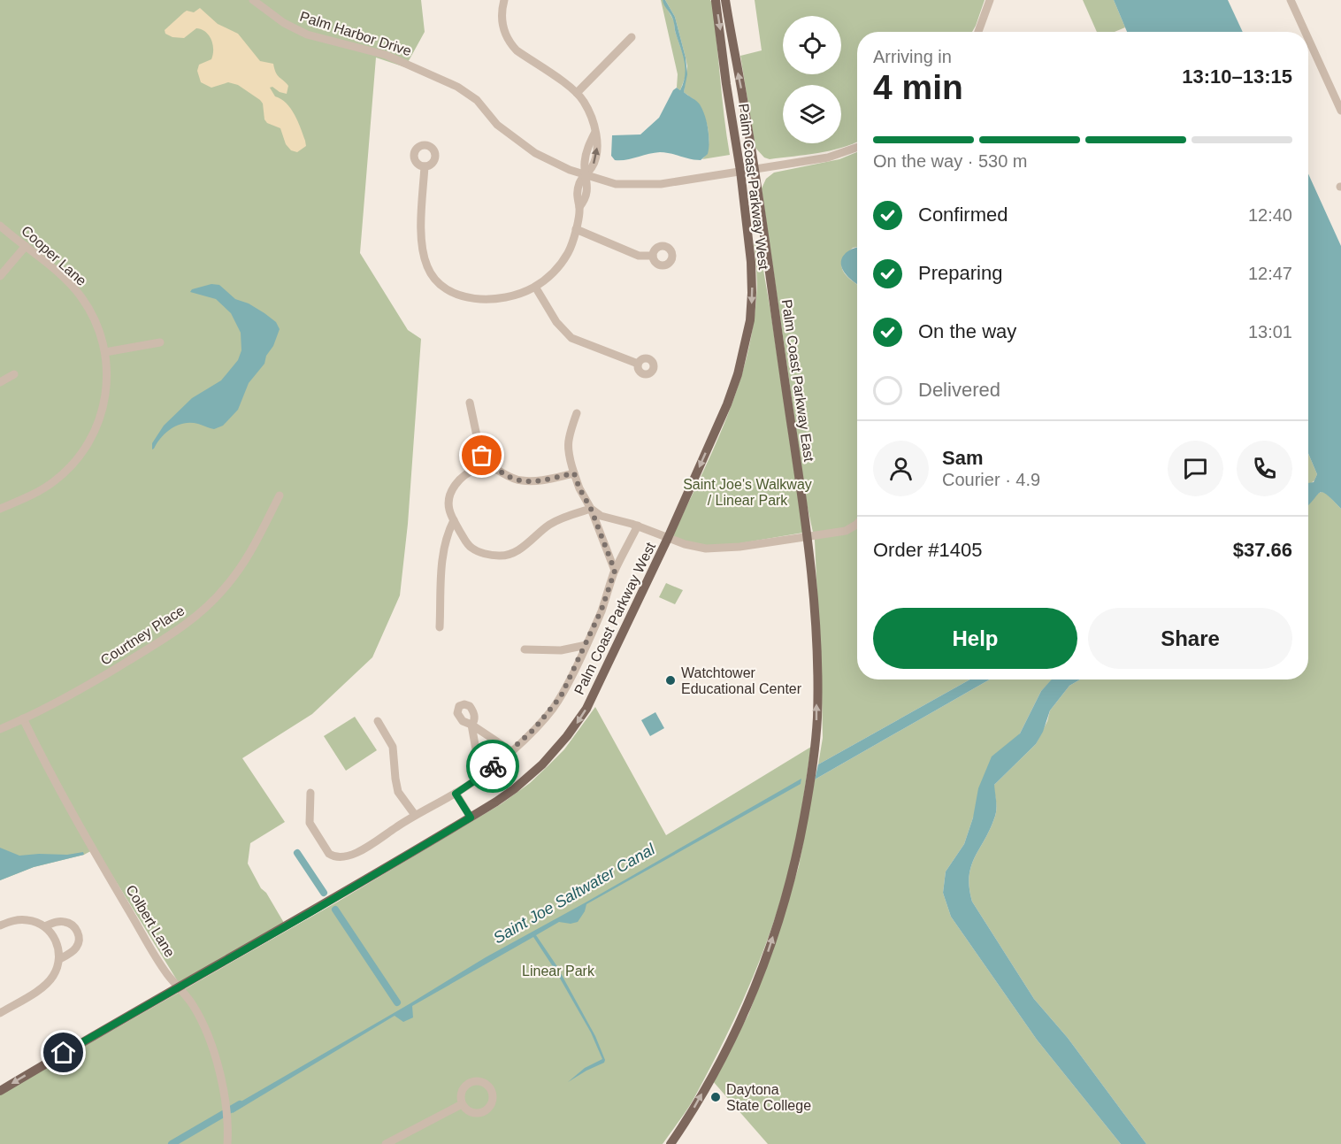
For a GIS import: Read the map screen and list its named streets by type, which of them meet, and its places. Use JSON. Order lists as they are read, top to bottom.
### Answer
{
  "streets": {
    "main road": ["Palm Coast Parkway West", "Palm Coast Parkway East"],
    "street": [
      "Palm Harbor Drive",
      "Cooper Lane",
      "Courtney Place",
      "Colbert Lane"
    ]
  },
  "crossings": [
    ["Palm Harbor Drive", "Palm Coast Parkway West"],
    ["Palm Harbor Drive", "Palm Coast Parkway East"],
    ["Palm Coast Parkway West", "Palm Coast Parkway East"],
    ["Palm Coast Parkway West", "Colbert Lane"],
    ["Courtney Place", "Colbert Lane"]
  ],
  "one_way": ["Palm Coast Parkway West", "Palm Coast Parkway East"],
  "water": ["Saint Joe Saltwater Canal"],
  "parks": ["Saint Joe's Walkway / Linear Park", "Linear Park"],
  "places": ["Watchtower Educational Center", "Daytona State College"],
  "page": {
    "heading": ["4 min", "Arriving in", "13:10–13:15"],
    "panel": [
      "Sam",
      "Courier · 4.9",
      "Order #1405",
      "$37.66"
    ],
    "bar": "On the way · 530 m",
    "list": [
      ["Confirmed", "12:40"],
      ["Preparing", "12:47"],
      ["On the way", "13:01"],
      "Delivered"
    ],
    "buttons": ["Help", "Share"]
  }
}
